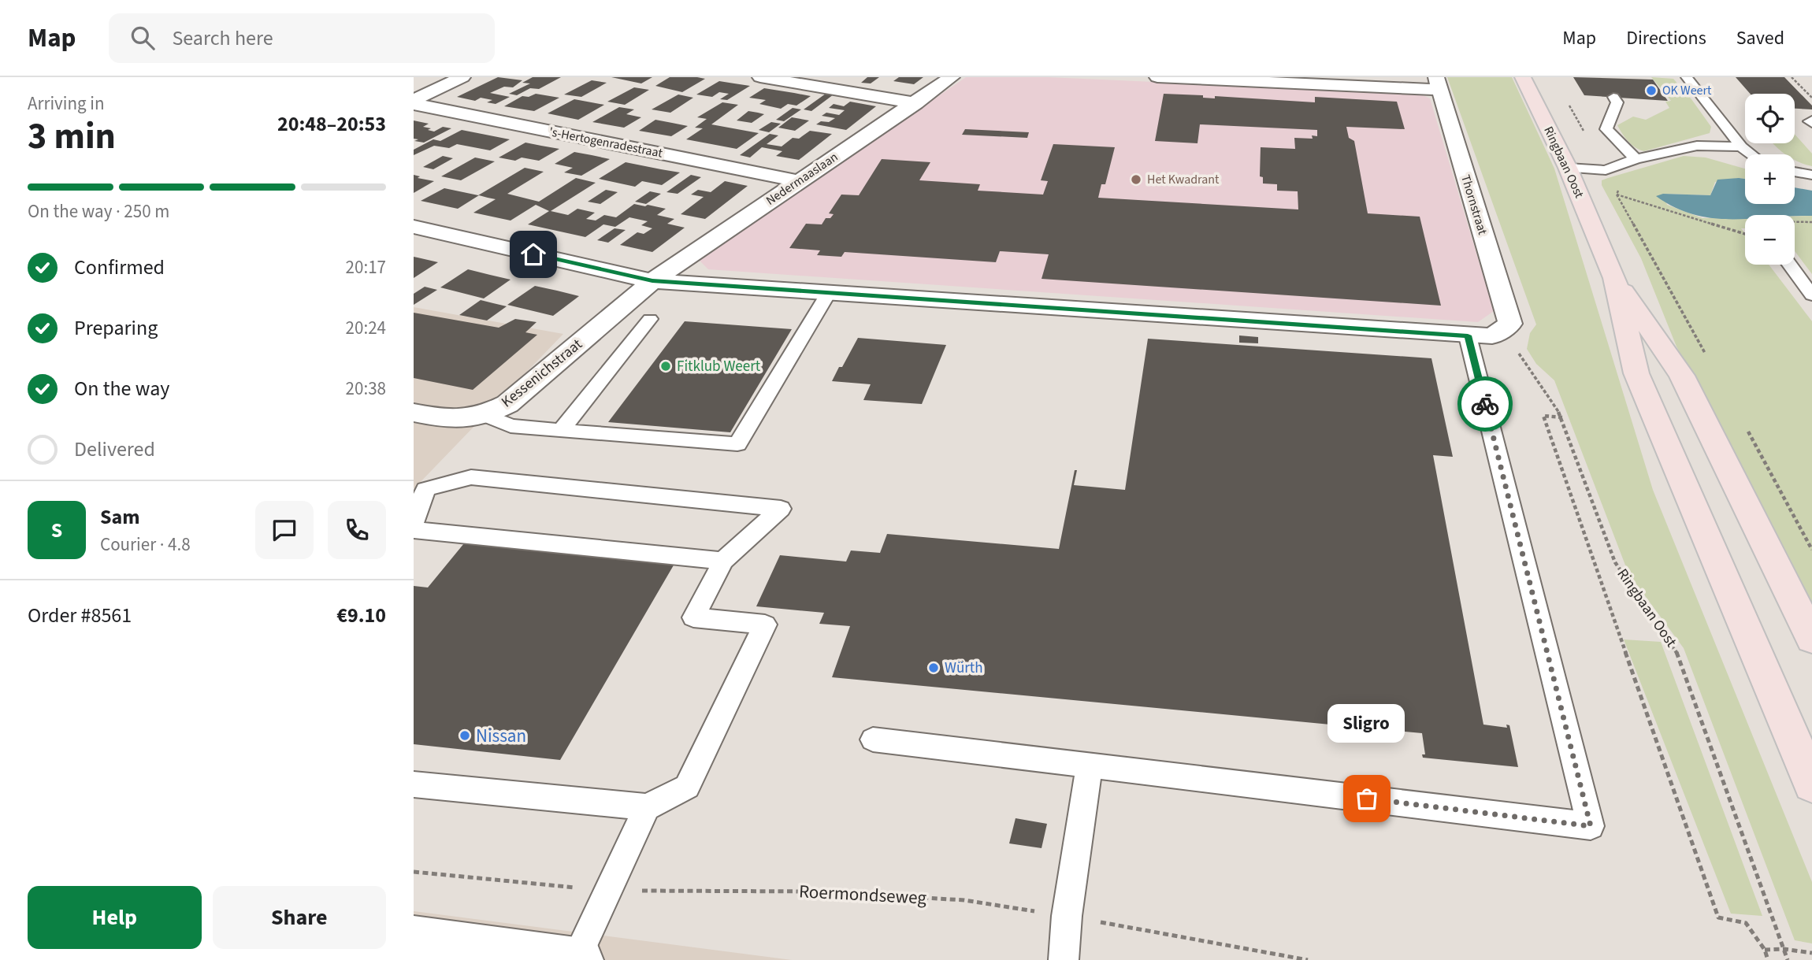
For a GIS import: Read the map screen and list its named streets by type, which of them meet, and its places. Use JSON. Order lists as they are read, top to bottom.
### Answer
{
  "streets": {
    "main road": ["Ringbaan Oost"],
    "street": [
      "'s-Hertogenradestraat",
      "Nedermaaslaan",
      "Thornstraat",
      "Kessenichstraat"
    ],
    "path": ["Roermondseweg"]
  },
  "crossings": [
    ["'s-Hertogenradestraat", "Nedermaaslaan"],
    ["Ringbaan Oost", "Thornstraat"],
    ["Nedermaaslaan", "Kessenichstraat"]
  ],
  "places": [
    "OK Weert",
    "Het Kwadrant",
    "Fitklub Weert",
    "Würth",
    "Nissan",
    "Sligro"
  ],
  "page": {
    "header": "Map",
    "search": "Search here",
    "nav": ["Map", "Directions", "Saved"],
    "heading": ["3 min", "Arriving in", "20:48–20:53"],
    "panel": [
      "Sam",
      "Courier · 4.8",
      "Order #8561",
      "€9.10"
    ],
    "map_buttons": ["+", "−"],
    "bar": "On the way · 250 m",
    "list": [
      ["Confirmed", "20:17"],
      ["Preparing", "20:24"],
      ["On the way", "20:38"],
      "Delivered"
    ],
    "round": "S",
    "bubble": "Sligro",
    "buttons": ["Help", "Share"]
  }
}
